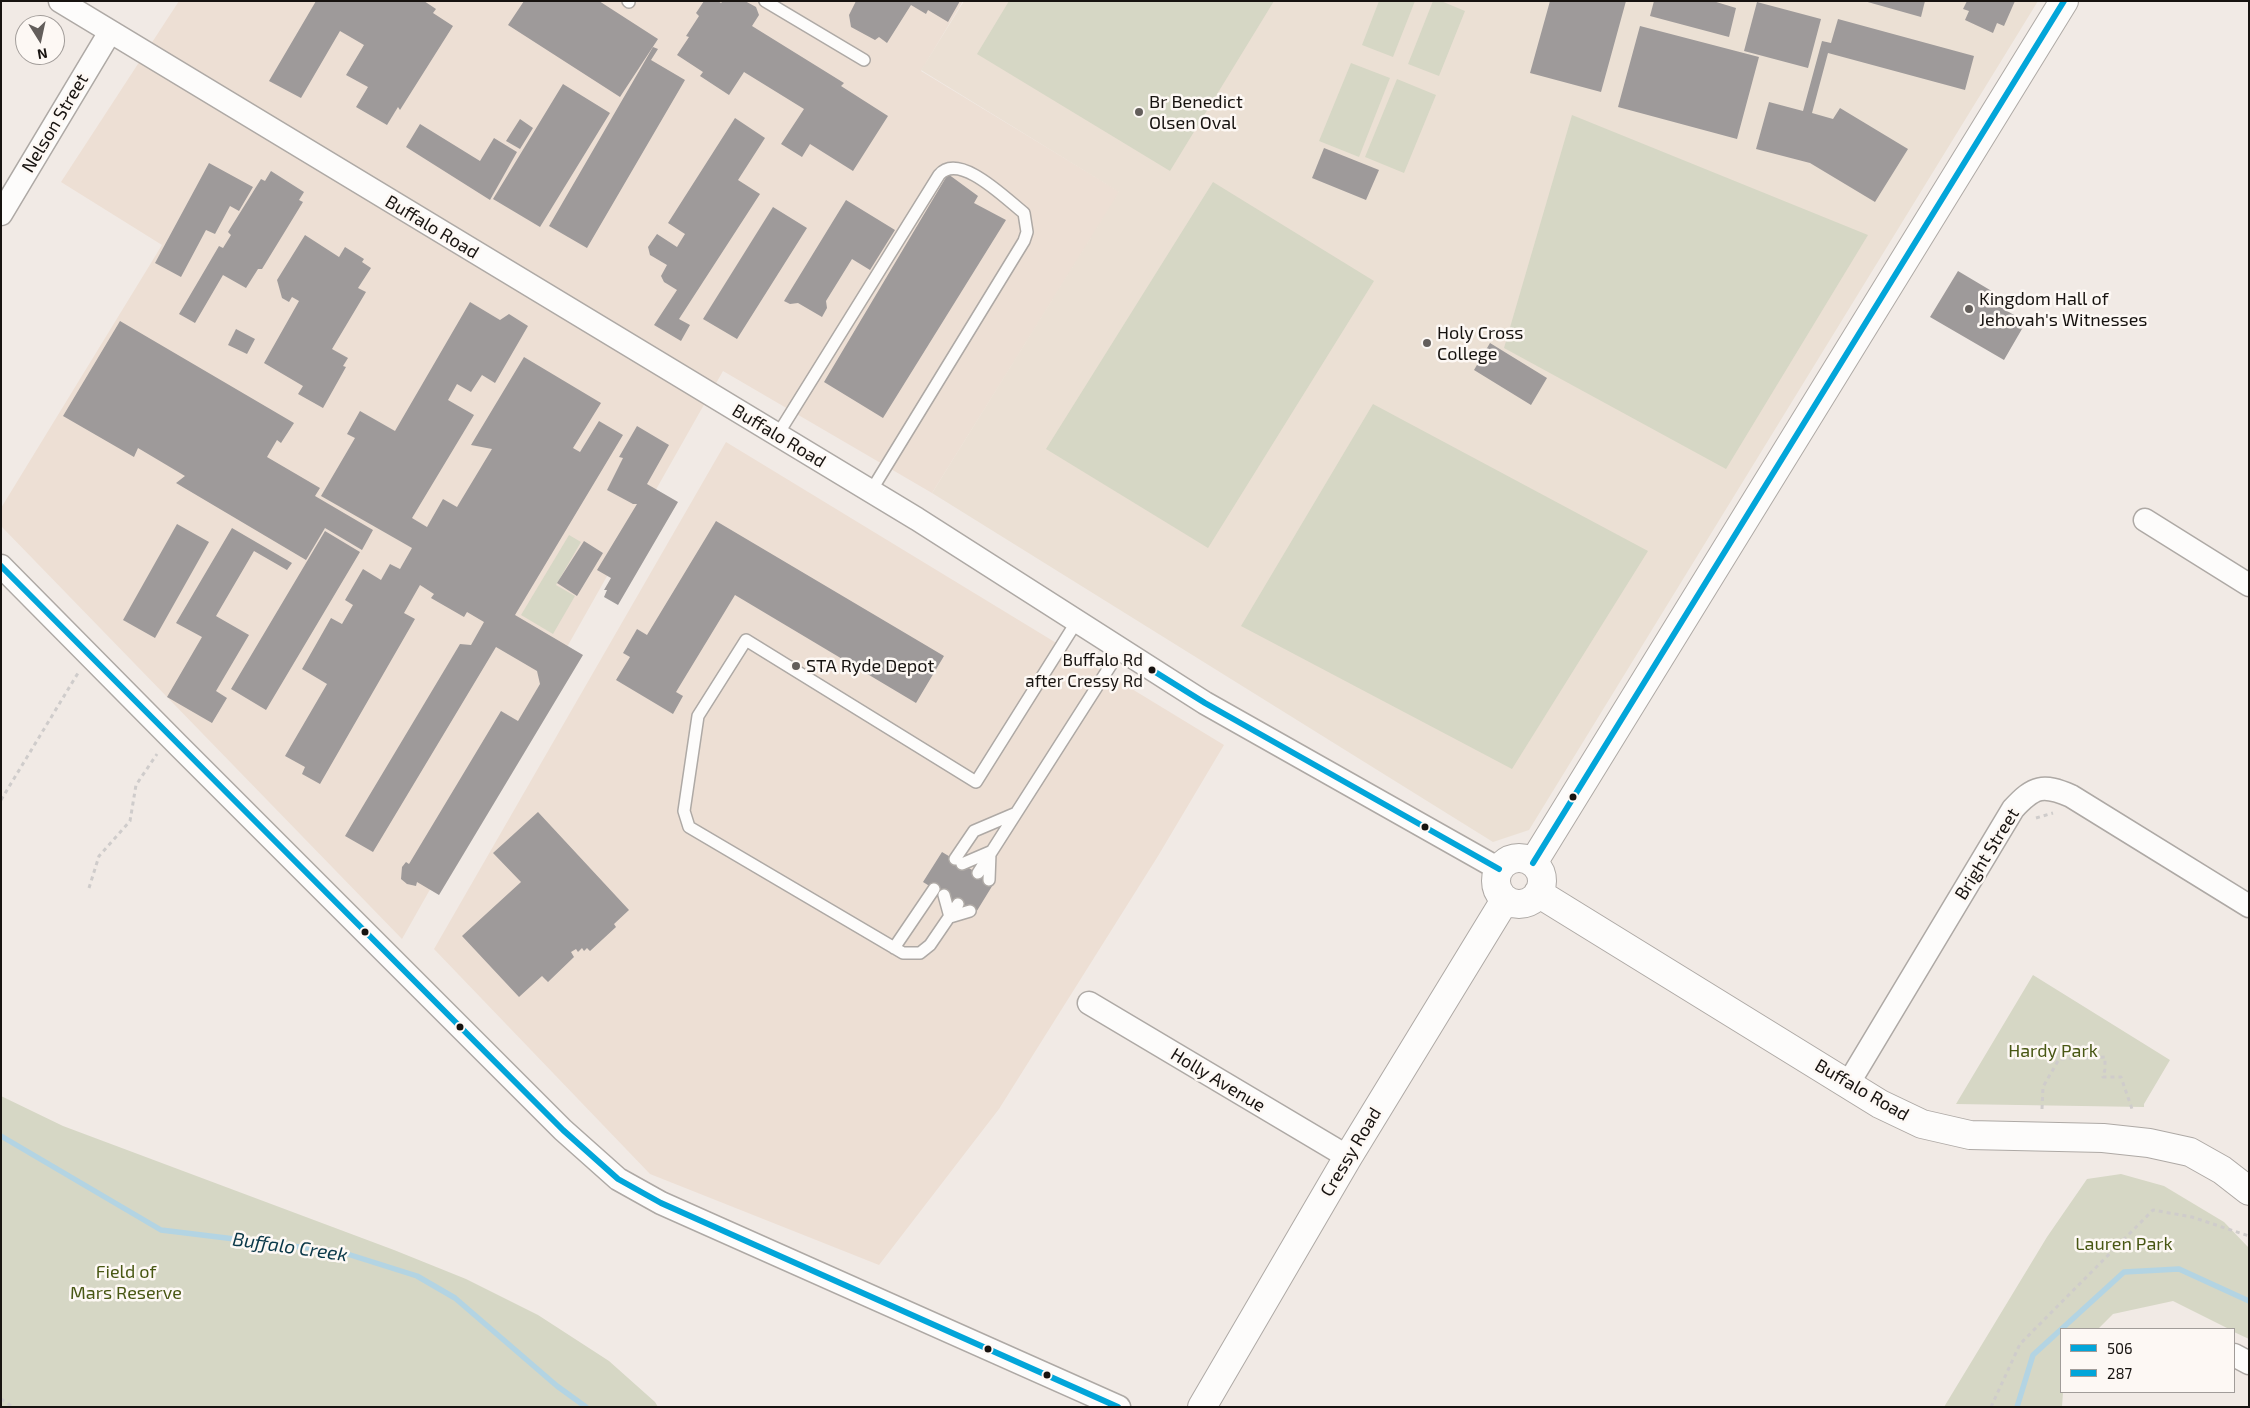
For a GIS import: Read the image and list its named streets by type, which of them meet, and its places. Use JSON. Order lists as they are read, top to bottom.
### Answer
{
  "streets": {
    "street": [
      "Nelson Street",
      "Buffalo Road",
      "Bright Street",
      "Holly Avenue",
      "Cressy Road"
    ]
  },
  "crossings": [
    ["Nelson Street", "Buffalo Road"],
    ["Buffalo Road", "Bright Street"],
    ["Buffalo Road", "Cressy Road"],
    ["Holly Avenue", "Cressy Road"]
  ],
  "water": ["Buffalo Creek"],
  "parks": ["Hardy Park", "Lauren Park", "Field of Mars Reserve"],
  "places": [
    "Br Benedict Olsen Oval",
    "Kingdom Hall of Jehovah's Witnesses",
    "Holy Cross College",
    "STA Ryde Depot",
    "Buffalo Rd after Cressy Rd"
  ],
  "lines": ["transit line 287", "transit line 506"],
  "legend": ["506", "287"],
  "north": "bottom"
}
